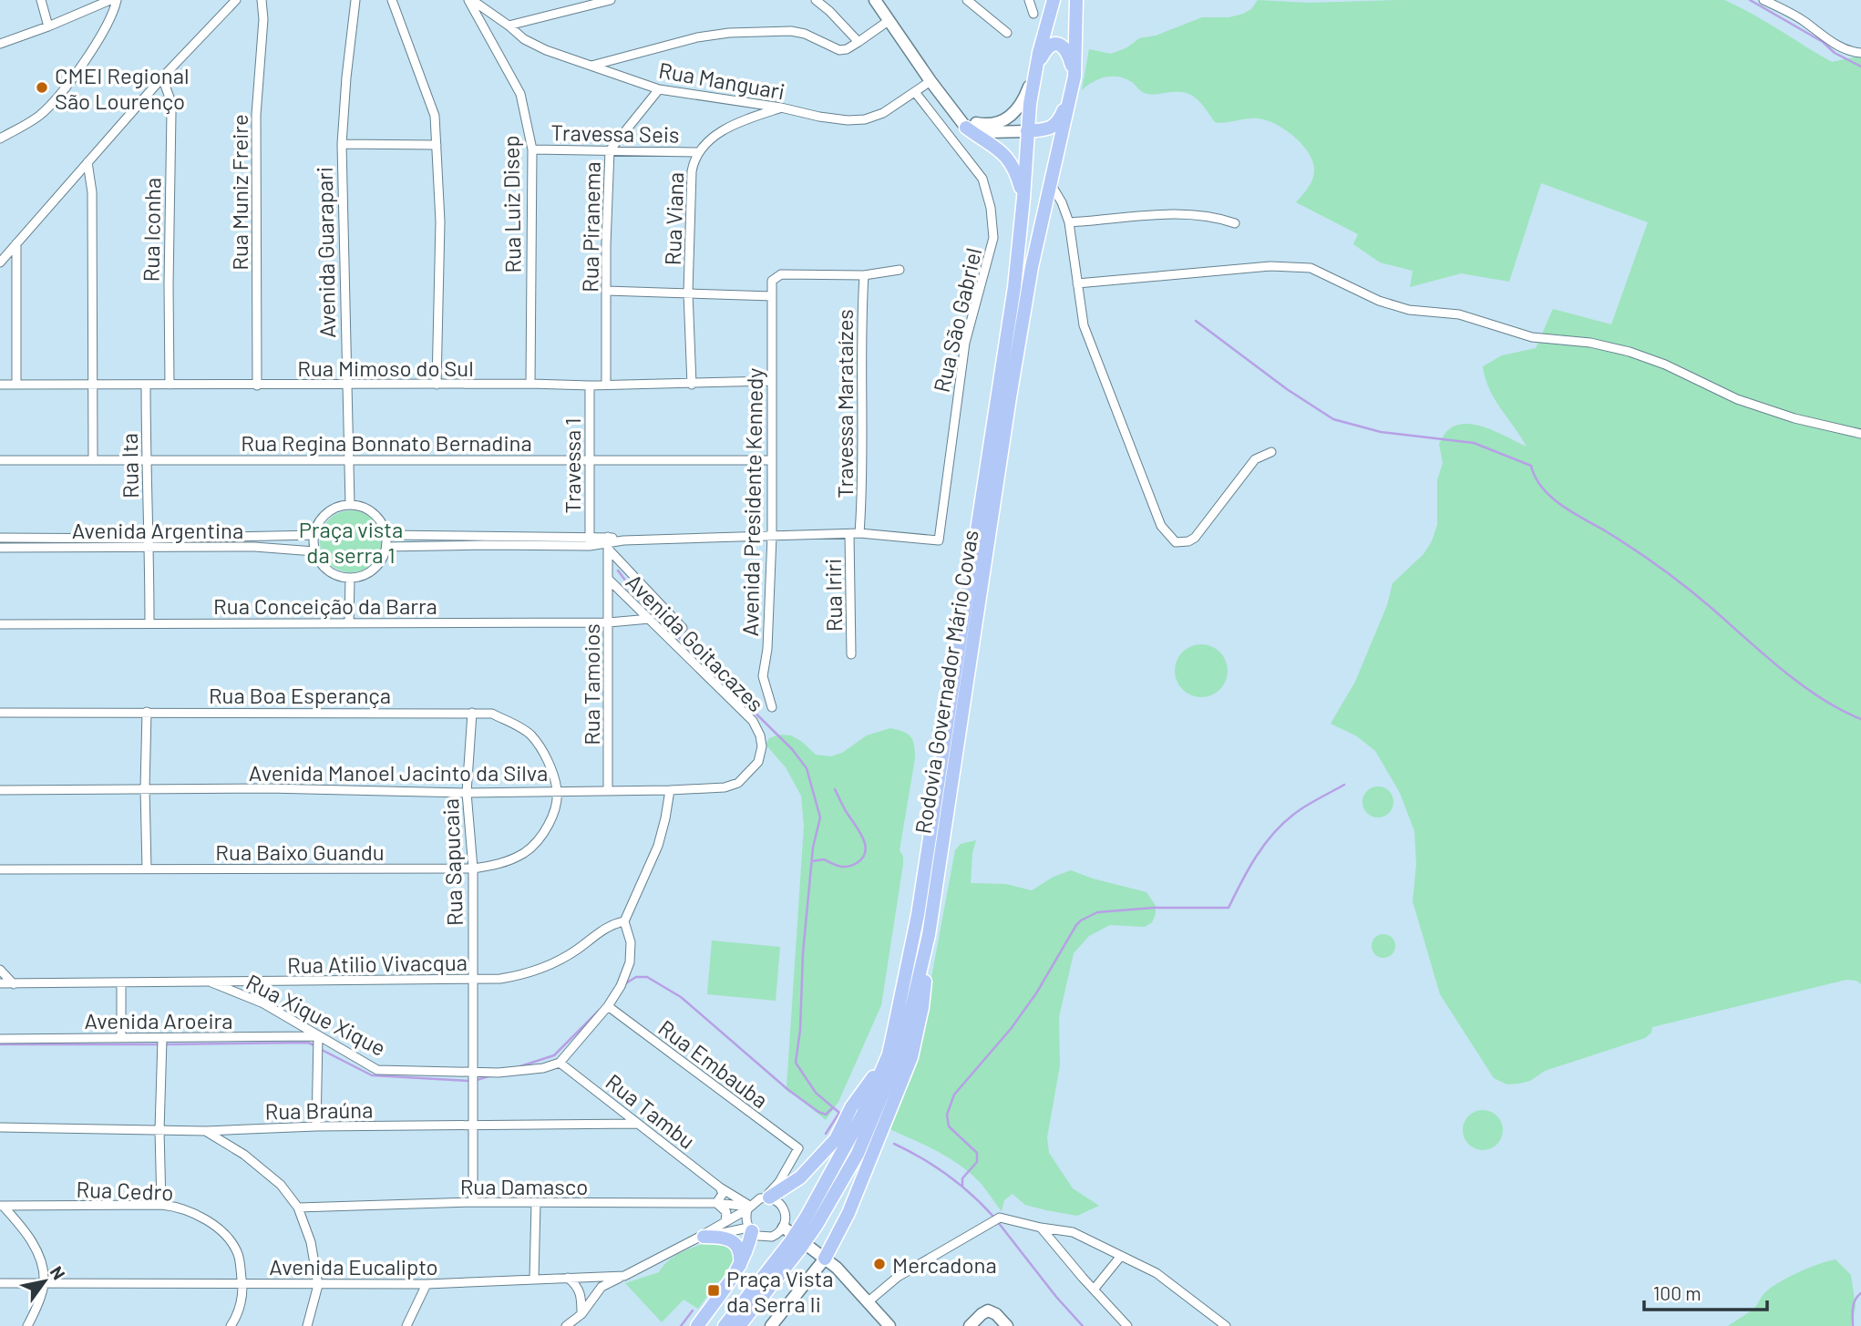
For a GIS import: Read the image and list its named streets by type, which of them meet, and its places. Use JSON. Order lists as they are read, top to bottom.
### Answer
{
  "streets": {
    "main road": ["Rodovia Governador Mário Covas"],
    "street": [
      "Rua Manguari",
      "Travessa Seis",
      "Rua Muniz Freire",
      "Rua Luiz Disep",
      "Rua Viana",
      "Rua Piranema",
      "Rua Iconha",
      "Avenida Guarapari",
      "Rua São Gabriel",
      "Rua Mimoso do Sul",
      "Travessa Marataízes",
      "Rua Regina Bonnato Bernadina",
      "Rua Ita",
      "Travessa 1",
      "Avenida Presidente Kennedy",
      "Avenida Argentina",
      "Rua Iriri",
      "Rua Conceição da Barra",
      "Avenida Goitacazes",
      "Rua Tamoios",
      "Rua Boa Esperança",
      "Avenida Manoel Jacinto da Silva",
      "Rua Baixo Guandu",
      "Rua Sapucaia",
      "Rua Atilio Vivacqua",
      "Rua Xique Xique",
      "Avenida Aroeira",
      "Rua Embauba",
      "Rua Braúna",
      "Rua Tambu",
      "Rua Damasco",
      "Rua Cedro",
      "Avenida Eucalipto"
    ]
  },
  "crossings": [
    ["Rua Manguari", "Rua Luiz Disep"],
    ["Rua Manguari", "Rua Viana"],
    ["Rua Manguari", "Rua Piranema"],
    ["Rua Manguari", "Rua São Gabriel"],
    ["Travessa Seis", "Rua Luiz Disep"],
    ["Travessa Seis", "Rua Viana"],
    ["Travessa Seis", "Rua Piranema"],
    ["Rua Muniz Freire", "Rua Mimoso do Sul"],
    ["Rua Luiz Disep", "Rua Mimoso do Sul"],
    ["Rua Viana", "Rua Mimoso do Sul"],
    ["Rua Piranema", "Rua Mimoso do Sul"],
    ["Rua Iconha", "Rua Mimoso do Sul"],
    ["Avenida Guarapari", "Rua Mimoso do Sul"],
    ["Avenida Guarapari", "Rua Regina Bonnato Bernadina"],
    ["Avenida Guarapari", "Avenida Argentina"],
    ["Rua São Gabriel", "Travessa Marataízes"],
    ["Rua Mimoso do Sul", "Rua Ita"],
    ["Rua Mimoso do Sul", "Travessa 1"],
    ["Rua Mimoso do Sul", "Avenida Presidente Kennedy"],
    ["Rua Regina Bonnato Bernadina", "Rua Ita"],
    ["Rua Regina Bonnato Bernadina", "Travessa 1"],
    ["Rua Regina Bonnato Bernadina", "Avenida Presidente Kennedy"],
    ["Rua Ita", "Avenida Argentina"],
    ["Rua Ita", "Rua Conceição da Barra"],
    ["Rua Conceição da Barra", "Avenida Goitacazes"],
    ["Rua Conceição da Barra", "Rua Tamoios"],
    ["Avenida Goitacazes", "Rua Tamoios"],
    ["Avenida Goitacazes", "Avenida Manoel Jacinto da Silva"],
    ["Rua Tamoios", "Avenida Manoel Jacinto da Silva"],
    ["Rua Boa Esperança", "Avenida Manoel Jacinto da Silva"],
    ["Rua Boa Esperança", "Rua Baixo Guandu"],
    ["Rua Boa Esperança", "Rua Sapucaia"],
    ["Avenida Manoel Jacinto da Silva", "Rua Baixo Guandu"],
    ["Avenida Manoel Jacinto da Silva", "Rua Sapucaia"],
    ["Rua Baixo Guandu", "Rua Sapucaia"],
    ["Rua Sapucaia", "Rua Atilio Vivacqua"],
    ["Rua Sapucaia", "Rua Xique Xique"],
    ["Rua Sapucaia", "Rua Braúna"],
    ["Rua Sapucaia", "Rua Damasco"],
    ["Rua Atilio Vivacqua", "Rua Xique Xique"],
    ["Rua Xique Xique", "Avenida Aroeira"],
    ["Rua Xique Xique", "Rua Tambu"],
    ["Rua Embauba", "Rua Tambu"],
    ["Rua Embauba", "Rua Damasco"],
    ["Rua Embauba", "Avenida Eucalipto"],
    ["Rua Braúna", "Rua Tambu"],
    ["Rua Tambu", "Rua Damasco"],
    ["Rua Tambu", "Avenida Eucalipto"],
    ["Rua Damasco", "Avenida Eucalipto"],
    ["Rua Cedro", "Avenida Eucalipto"]
  ],
  "parks": ["Praça vista da serra 1"],
  "places": {
    "other": ["CMEI Regional São Lourenço", "Mercadona"],
    "transit": ["Praça Vista da Serra Ii"]
  },
  "scale_bar": "100 m",
  "north": "top right"
}
